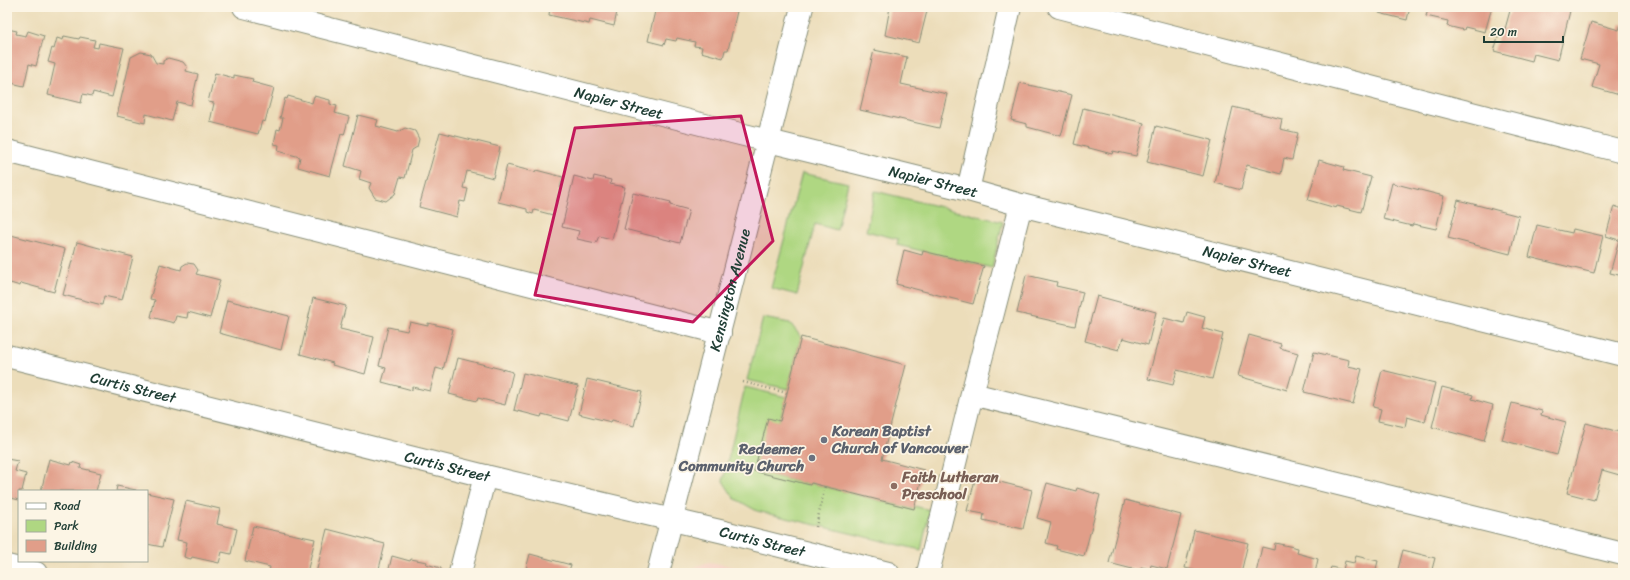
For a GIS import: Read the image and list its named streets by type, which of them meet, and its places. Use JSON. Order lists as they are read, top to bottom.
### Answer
{
  "streets": {
    "street": ["Napier Street", "Kensington Avenue", "Curtis Street"]
  },
  "crossings": [
    ["Napier Street", "Kensington Avenue"],
    ["Kensington Avenue", "Curtis Street"]
  ],
  "places": ["Korean Baptist Church of Vancouver", "Redeemer Community Church", "Faith Lutheran Preschool"],
  "legend": ["Road", "Park", "Building"],
  "scale_bar": "20 m"
}
